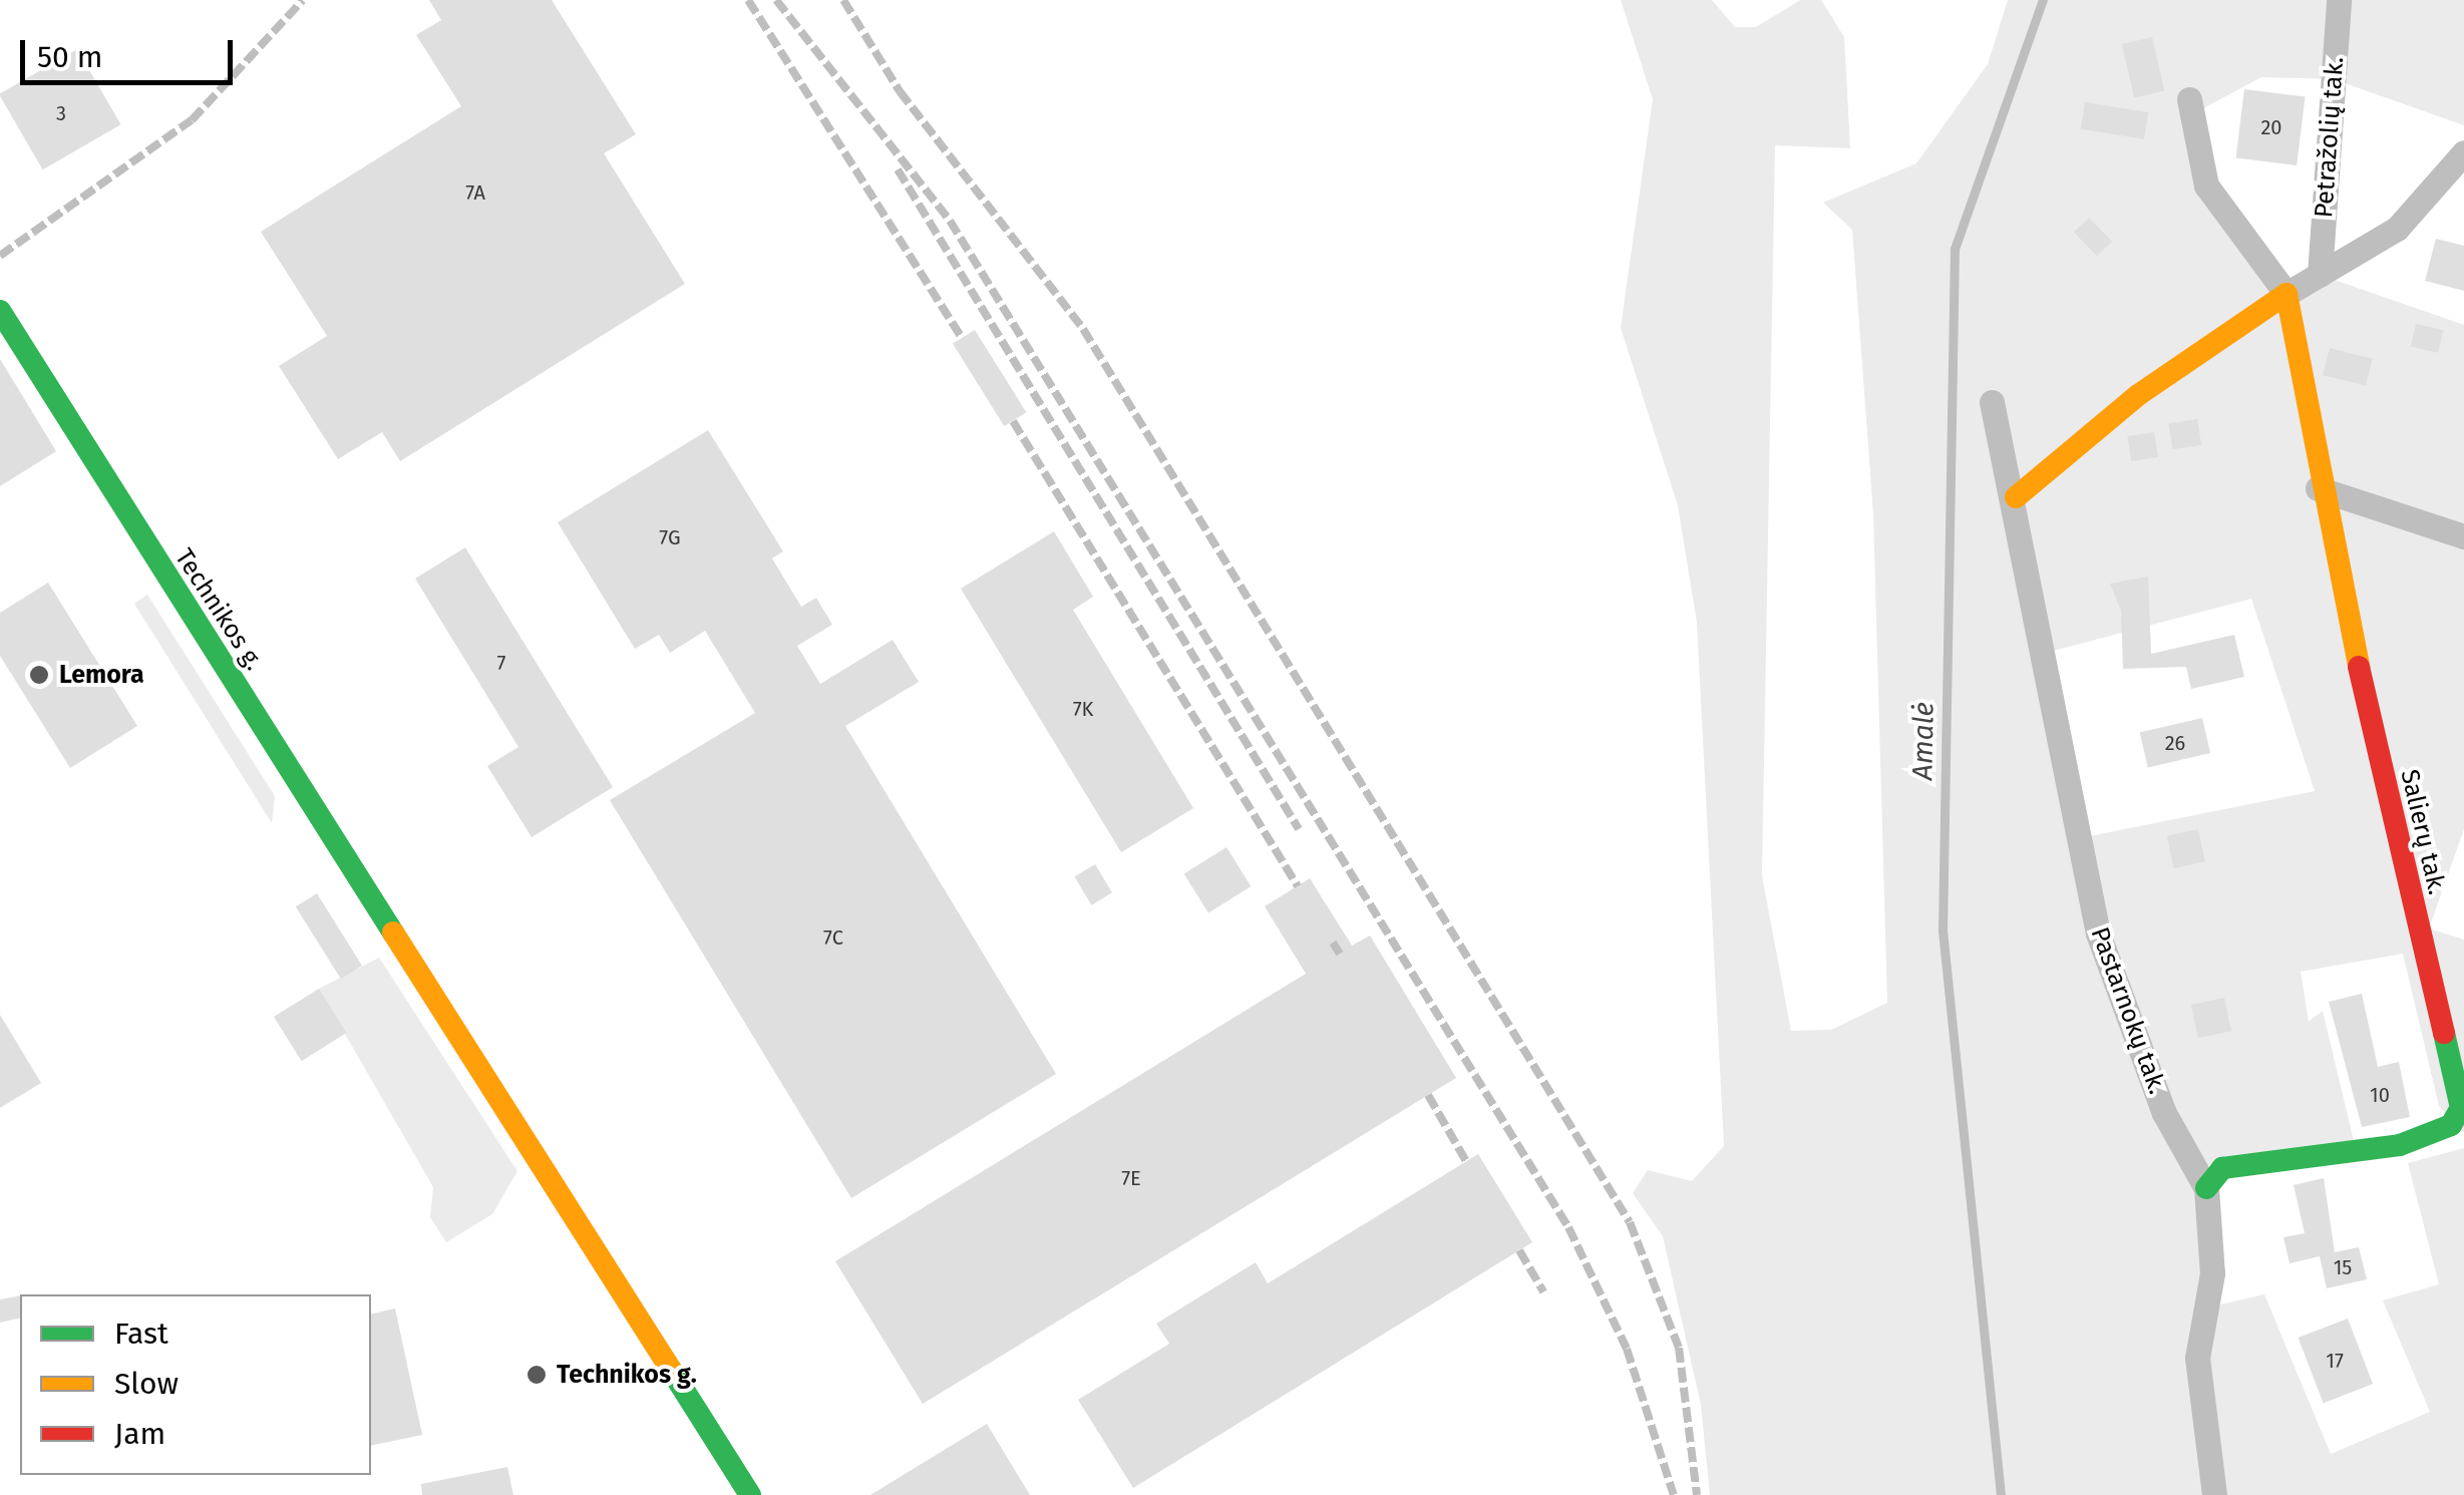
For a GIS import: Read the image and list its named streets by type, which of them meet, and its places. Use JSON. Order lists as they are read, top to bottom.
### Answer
{
  "streets": {
    "street": [
      "Petražolių tak.",
      "Technikos g.",
      "Salierų tak.",
      "Pastarnokų tak."
    ]
  },
  "crossings": [
    ["Salierų tak.", "Pastarnokų tak."]
  ],
  "water": ["Amalė"],
  "places": ["Lemora", "Technikos g."],
  "house_numbers": [
    "3",
    "20",
    "7A",
    "7G",
    "7",
    "7K",
    "26",
    "7C",
    "10",
    "7E",
    "15",
    "17"
  ],
  "legend": ["Fast", "Slow", "Jam"],
  "scale_bar": "50 m"
}
